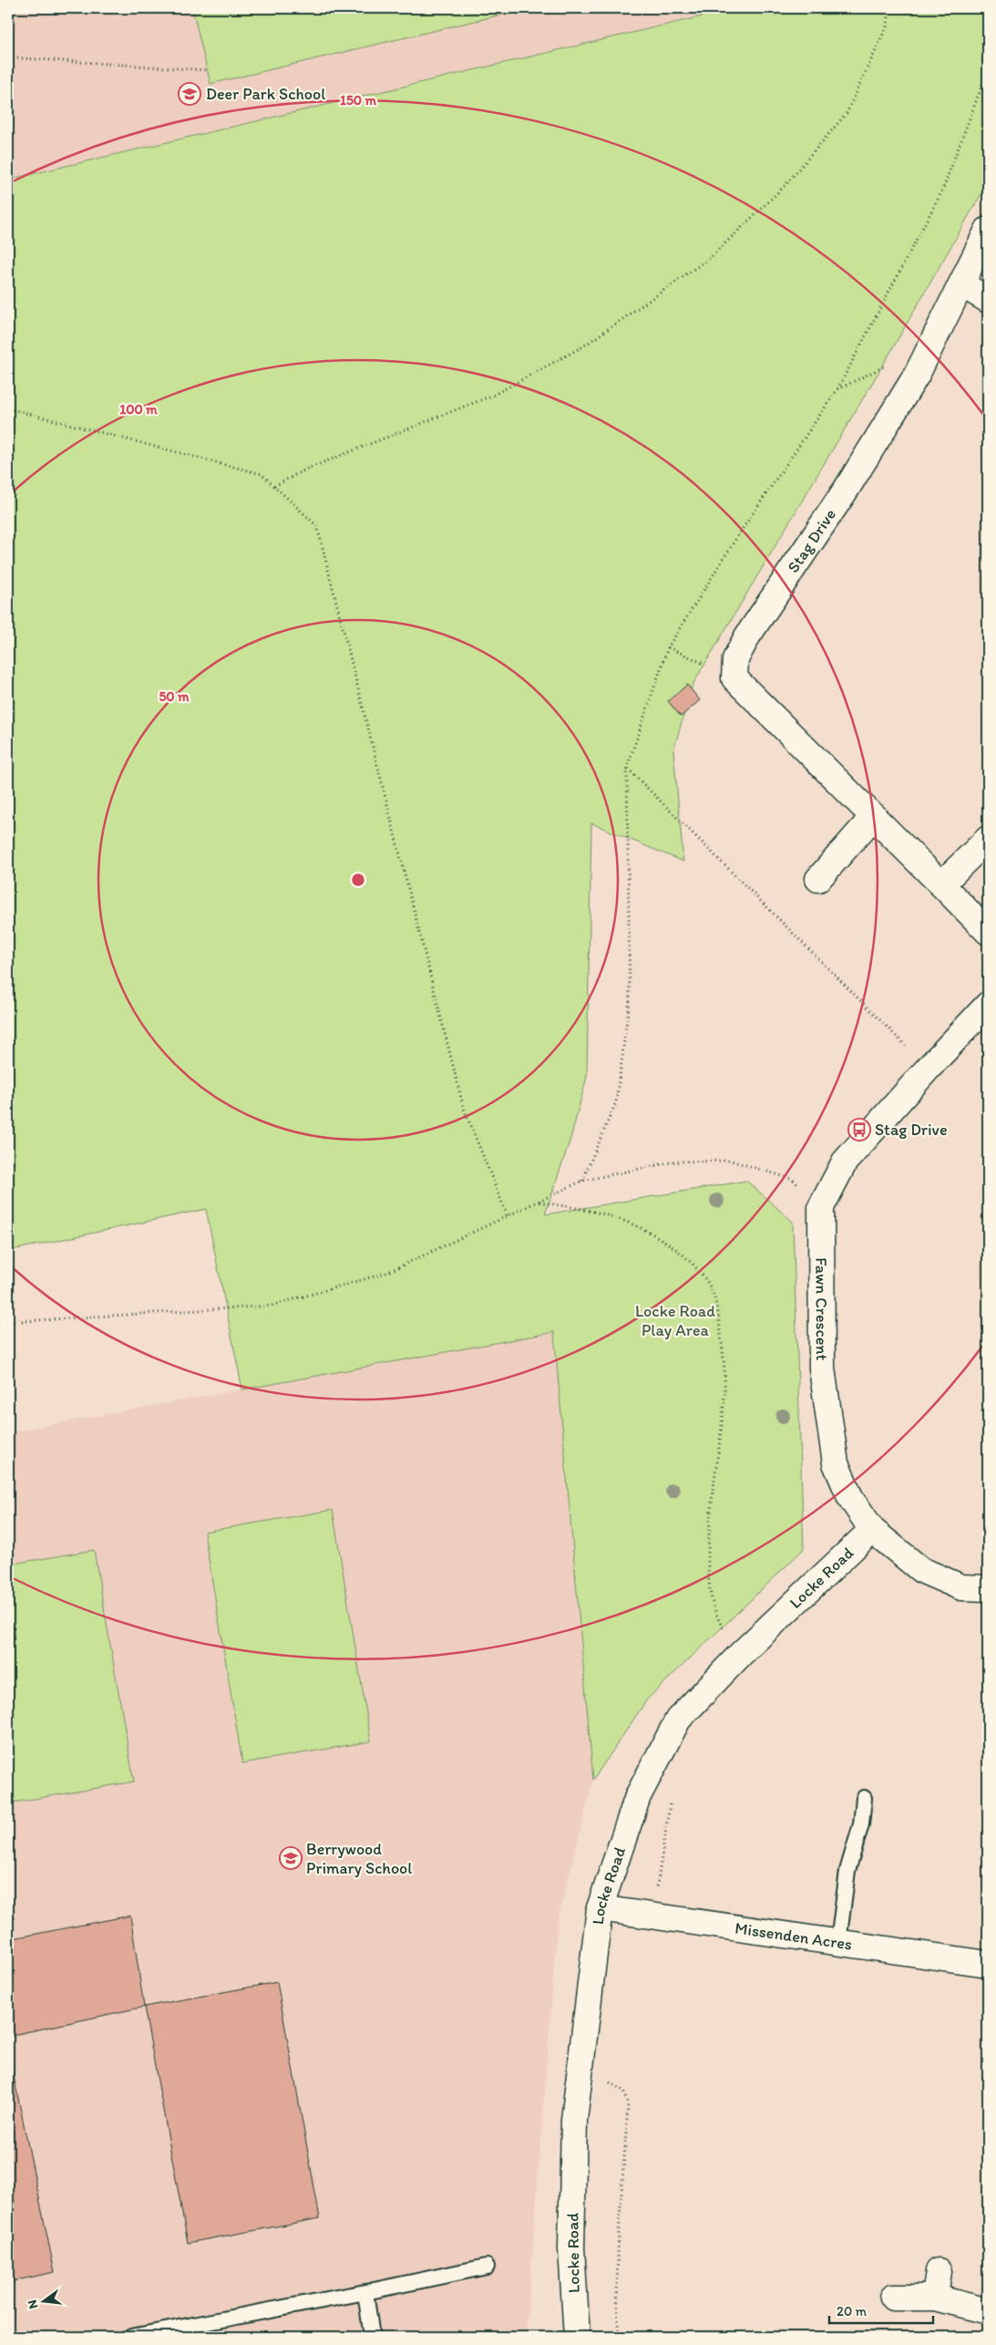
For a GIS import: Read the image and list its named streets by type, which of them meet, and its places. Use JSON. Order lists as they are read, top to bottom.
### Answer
{
  "streets": {
    "street": [
      "Stag Drive",
      "Fawn Crescent",
      "Locke Road",
      "Missenden Acres"
    ]
  },
  "crossings": [
    ["Fawn Crescent", "Locke Road"],
    ["Locke Road", "Missenden Acres"]
  ],
  "parks": ["Locke Road Play Area"],
  "places": {
    "school or university": ["Deer Park School", "Berrywood Primary School"],
    "bus stop": ["Stag Drive"]
  },
  "scale_bar": "20 m",
  "north": "left",
  "rings": ["150 m", "100 m", "50 m"]
}
